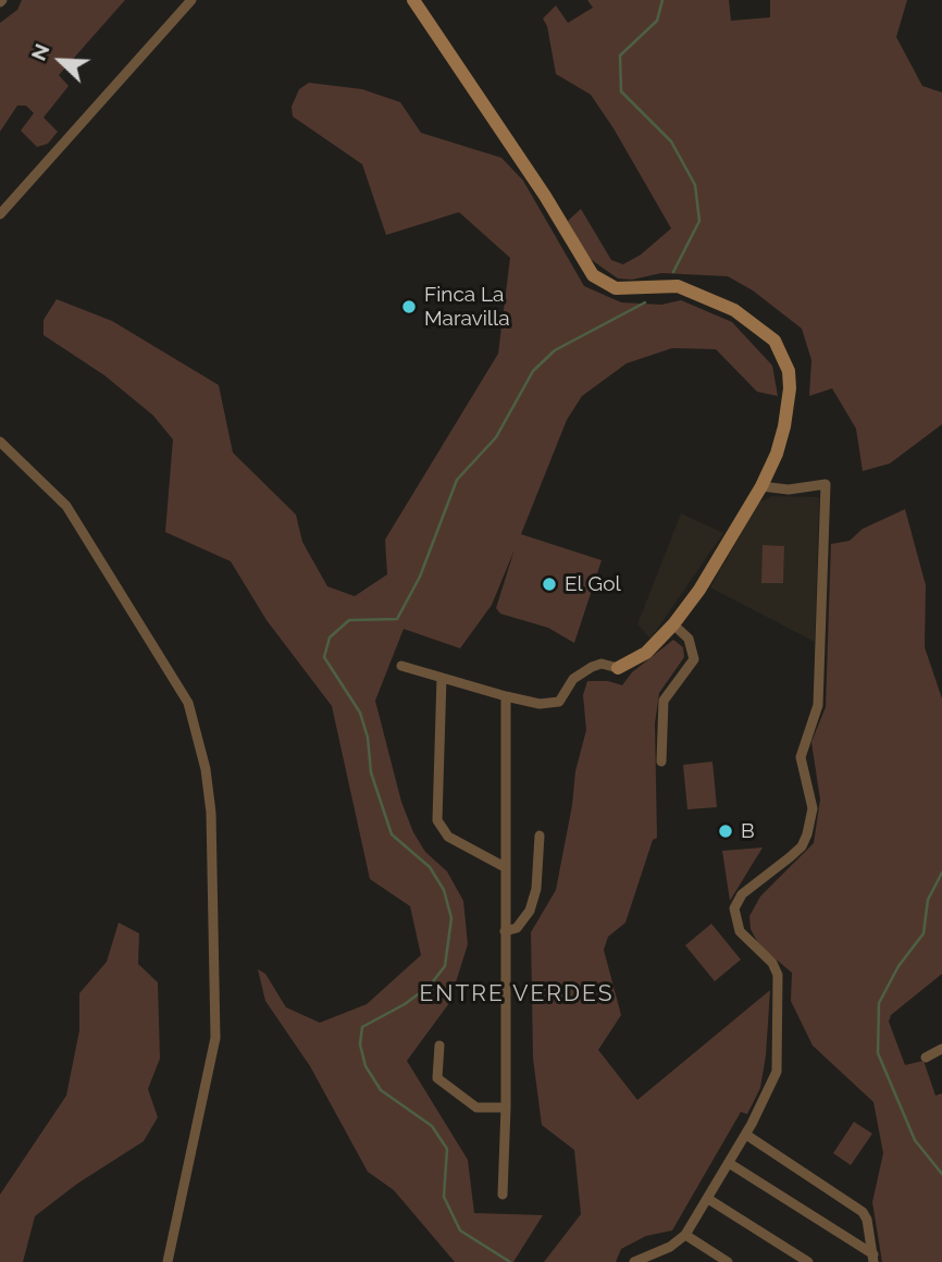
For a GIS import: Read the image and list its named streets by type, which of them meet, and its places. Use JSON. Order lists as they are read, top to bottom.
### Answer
{
  "districts": ["ENTRE VERDES"],
  "places": ["Finca La Maravilla", "El Gol", "B"],
  "north": "top left"
}
